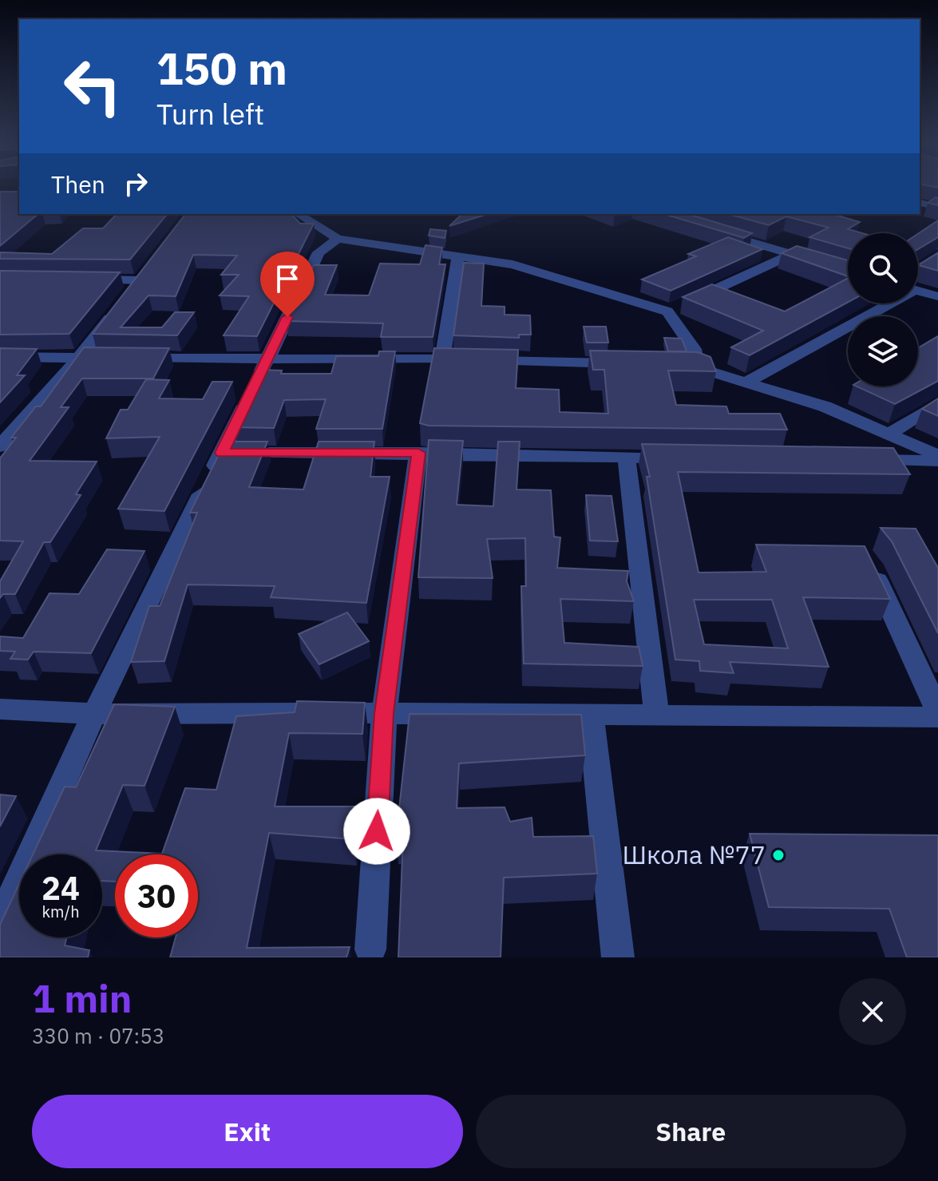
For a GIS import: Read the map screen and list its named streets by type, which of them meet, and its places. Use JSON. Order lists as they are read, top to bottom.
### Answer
{
  "places": ["Школа №77"],
  "page": {
    "turn": ["150 m", "Turn left"],
    "then": "Then",
    "speed": "24 km/h",
    "limit": "30",
    "heading": ["1 min", "330 m · 07:53"],
    "buttons": ["Exit", "Share"]
  }
}
